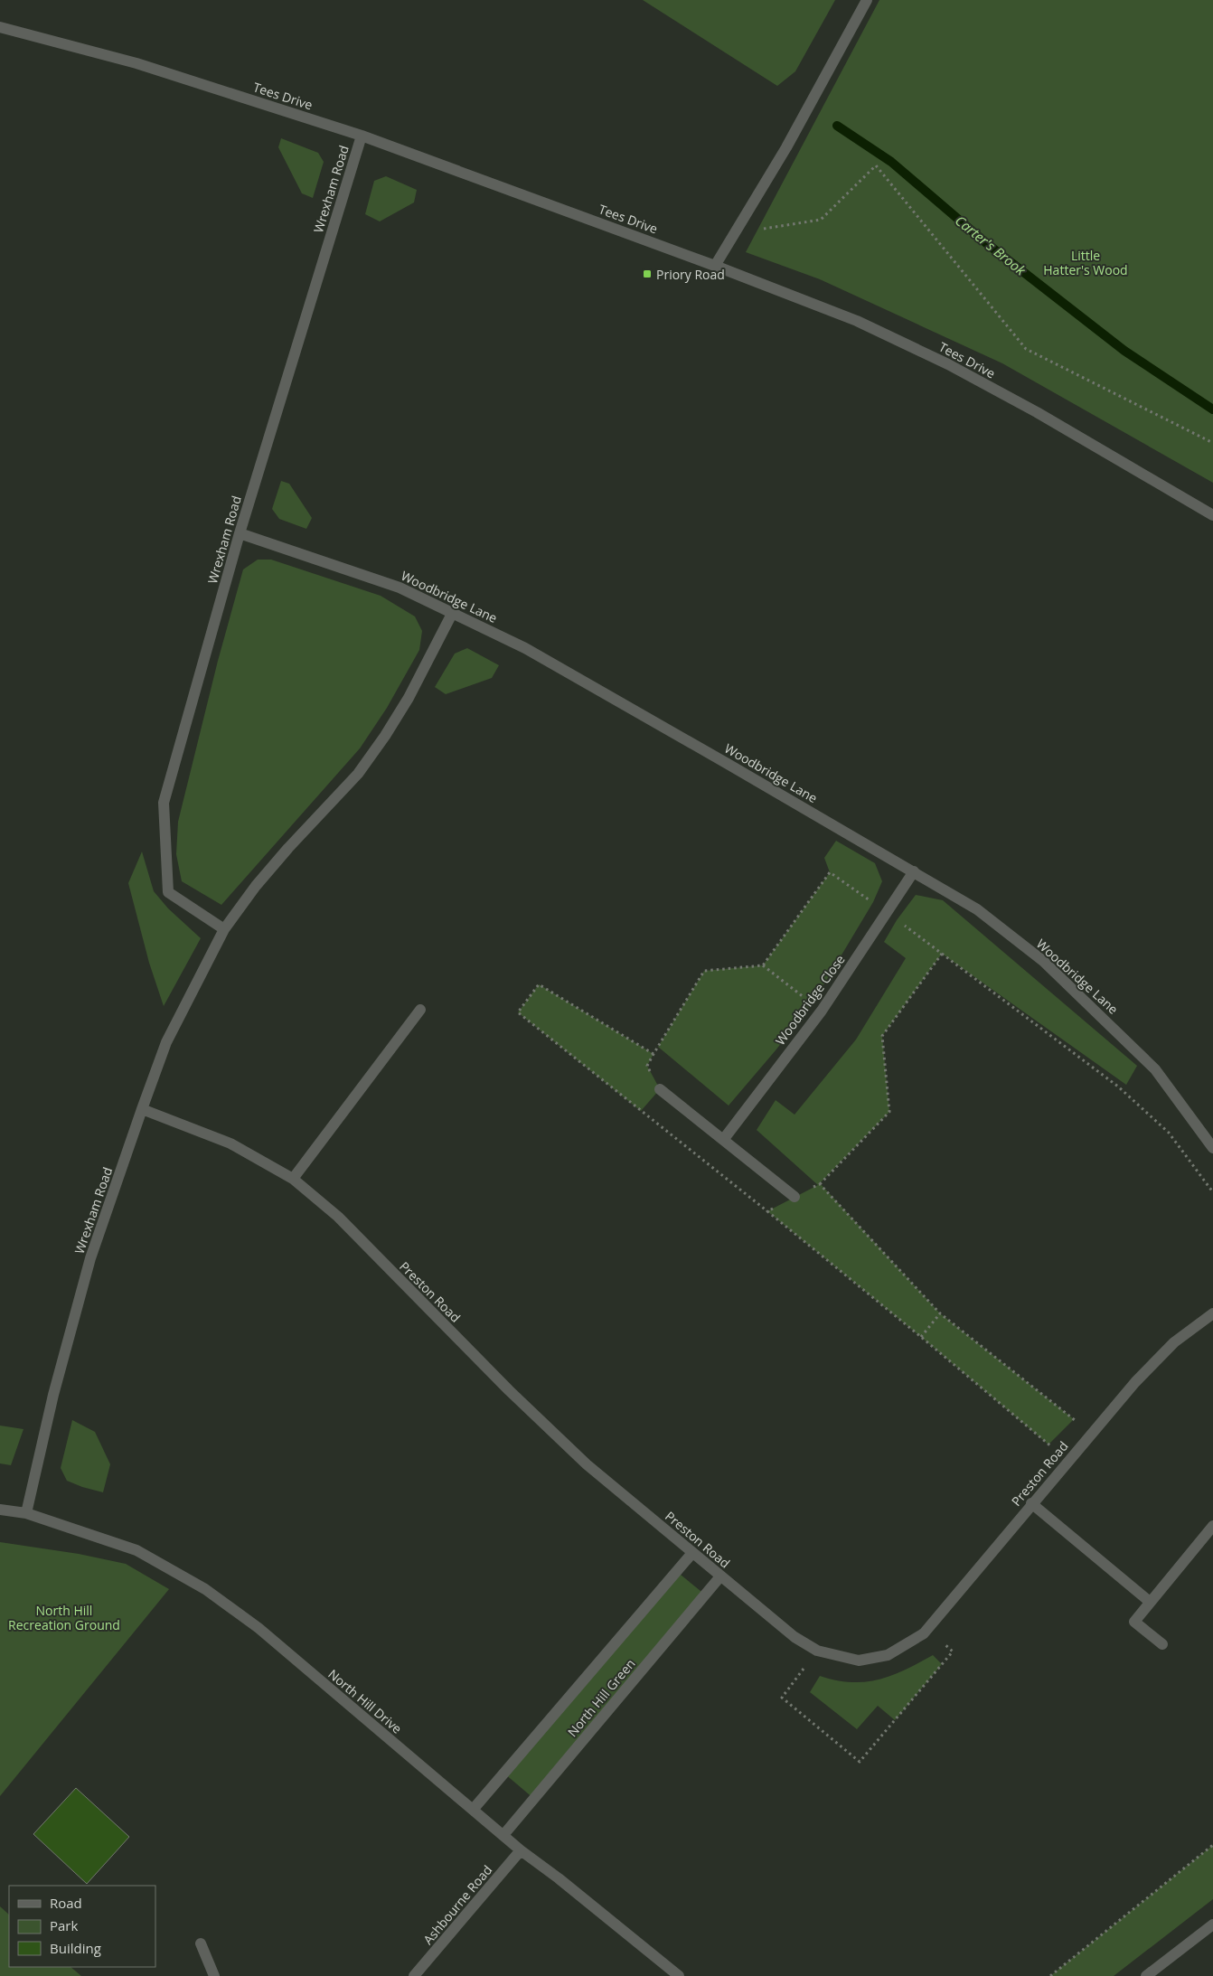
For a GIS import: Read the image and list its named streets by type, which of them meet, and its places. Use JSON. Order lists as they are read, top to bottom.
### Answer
{
  "streets": {
    "street": [
      "Tees Drive",
      "Wrexham Road",
      "Woodbridge Lane",
      "Woodbridge Close",
      "Preston Road",
      "North Hill Green",
      "North Hill Drive",
      "Ashbourne Road"
    ]
  },
  "crossings": [
    ["Tees Drive", "Wrexham Road"],
    ["Wrexham Road", "Woodbridge Lane"],
    ["Wrexham Road", "Preston Road"],
    ["Wrexham Road", "North Hill Drive"],
    ["Woodbridge Lane", "Woodbridge Close"],
    ["Preston Road", "North Hill Green"],
    ["North Hill Green", "North Hill Drive"],
    ["North Hill Drive", "Ashbourne Road"]
  ],
  "water": ["Carter's Brook"],
  "parks": ["Little Hatter's Wood", "North Hill Recreation Ground"],
  "places": {
    "transit": ["Priory Road"]
  },
  "legend": ["Road", "Park", "Building"]
}
